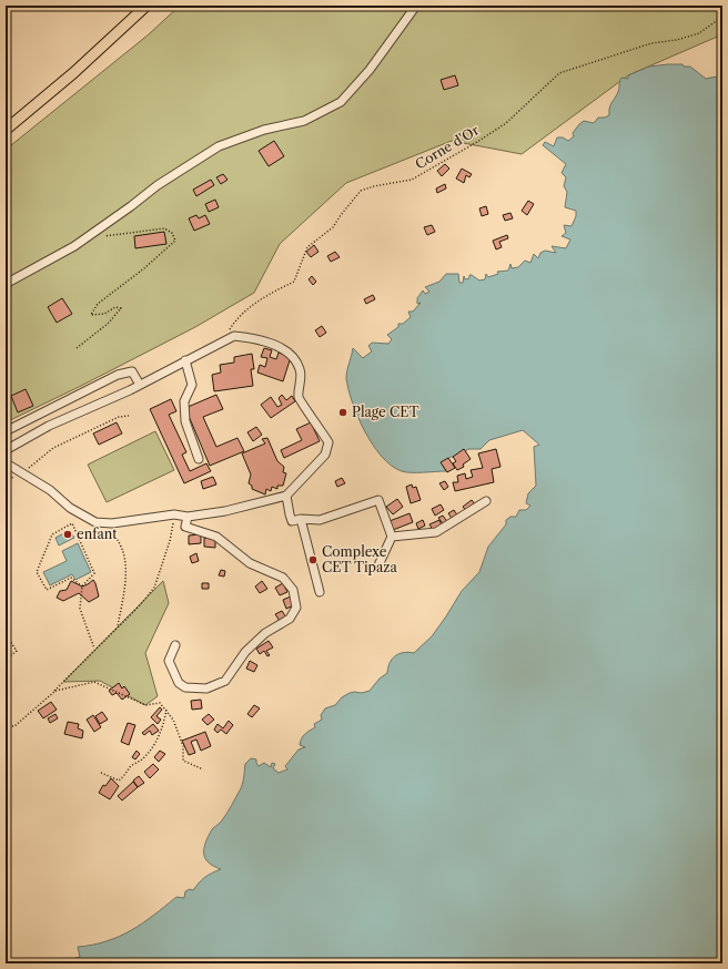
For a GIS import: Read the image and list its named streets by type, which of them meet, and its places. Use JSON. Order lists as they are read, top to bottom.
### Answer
{
  "streets": {
    "path": ["Corne d'Or"]
  },
  "places": ["Plage CET", "enfant", "Complexe CET Tipaza"]
}
